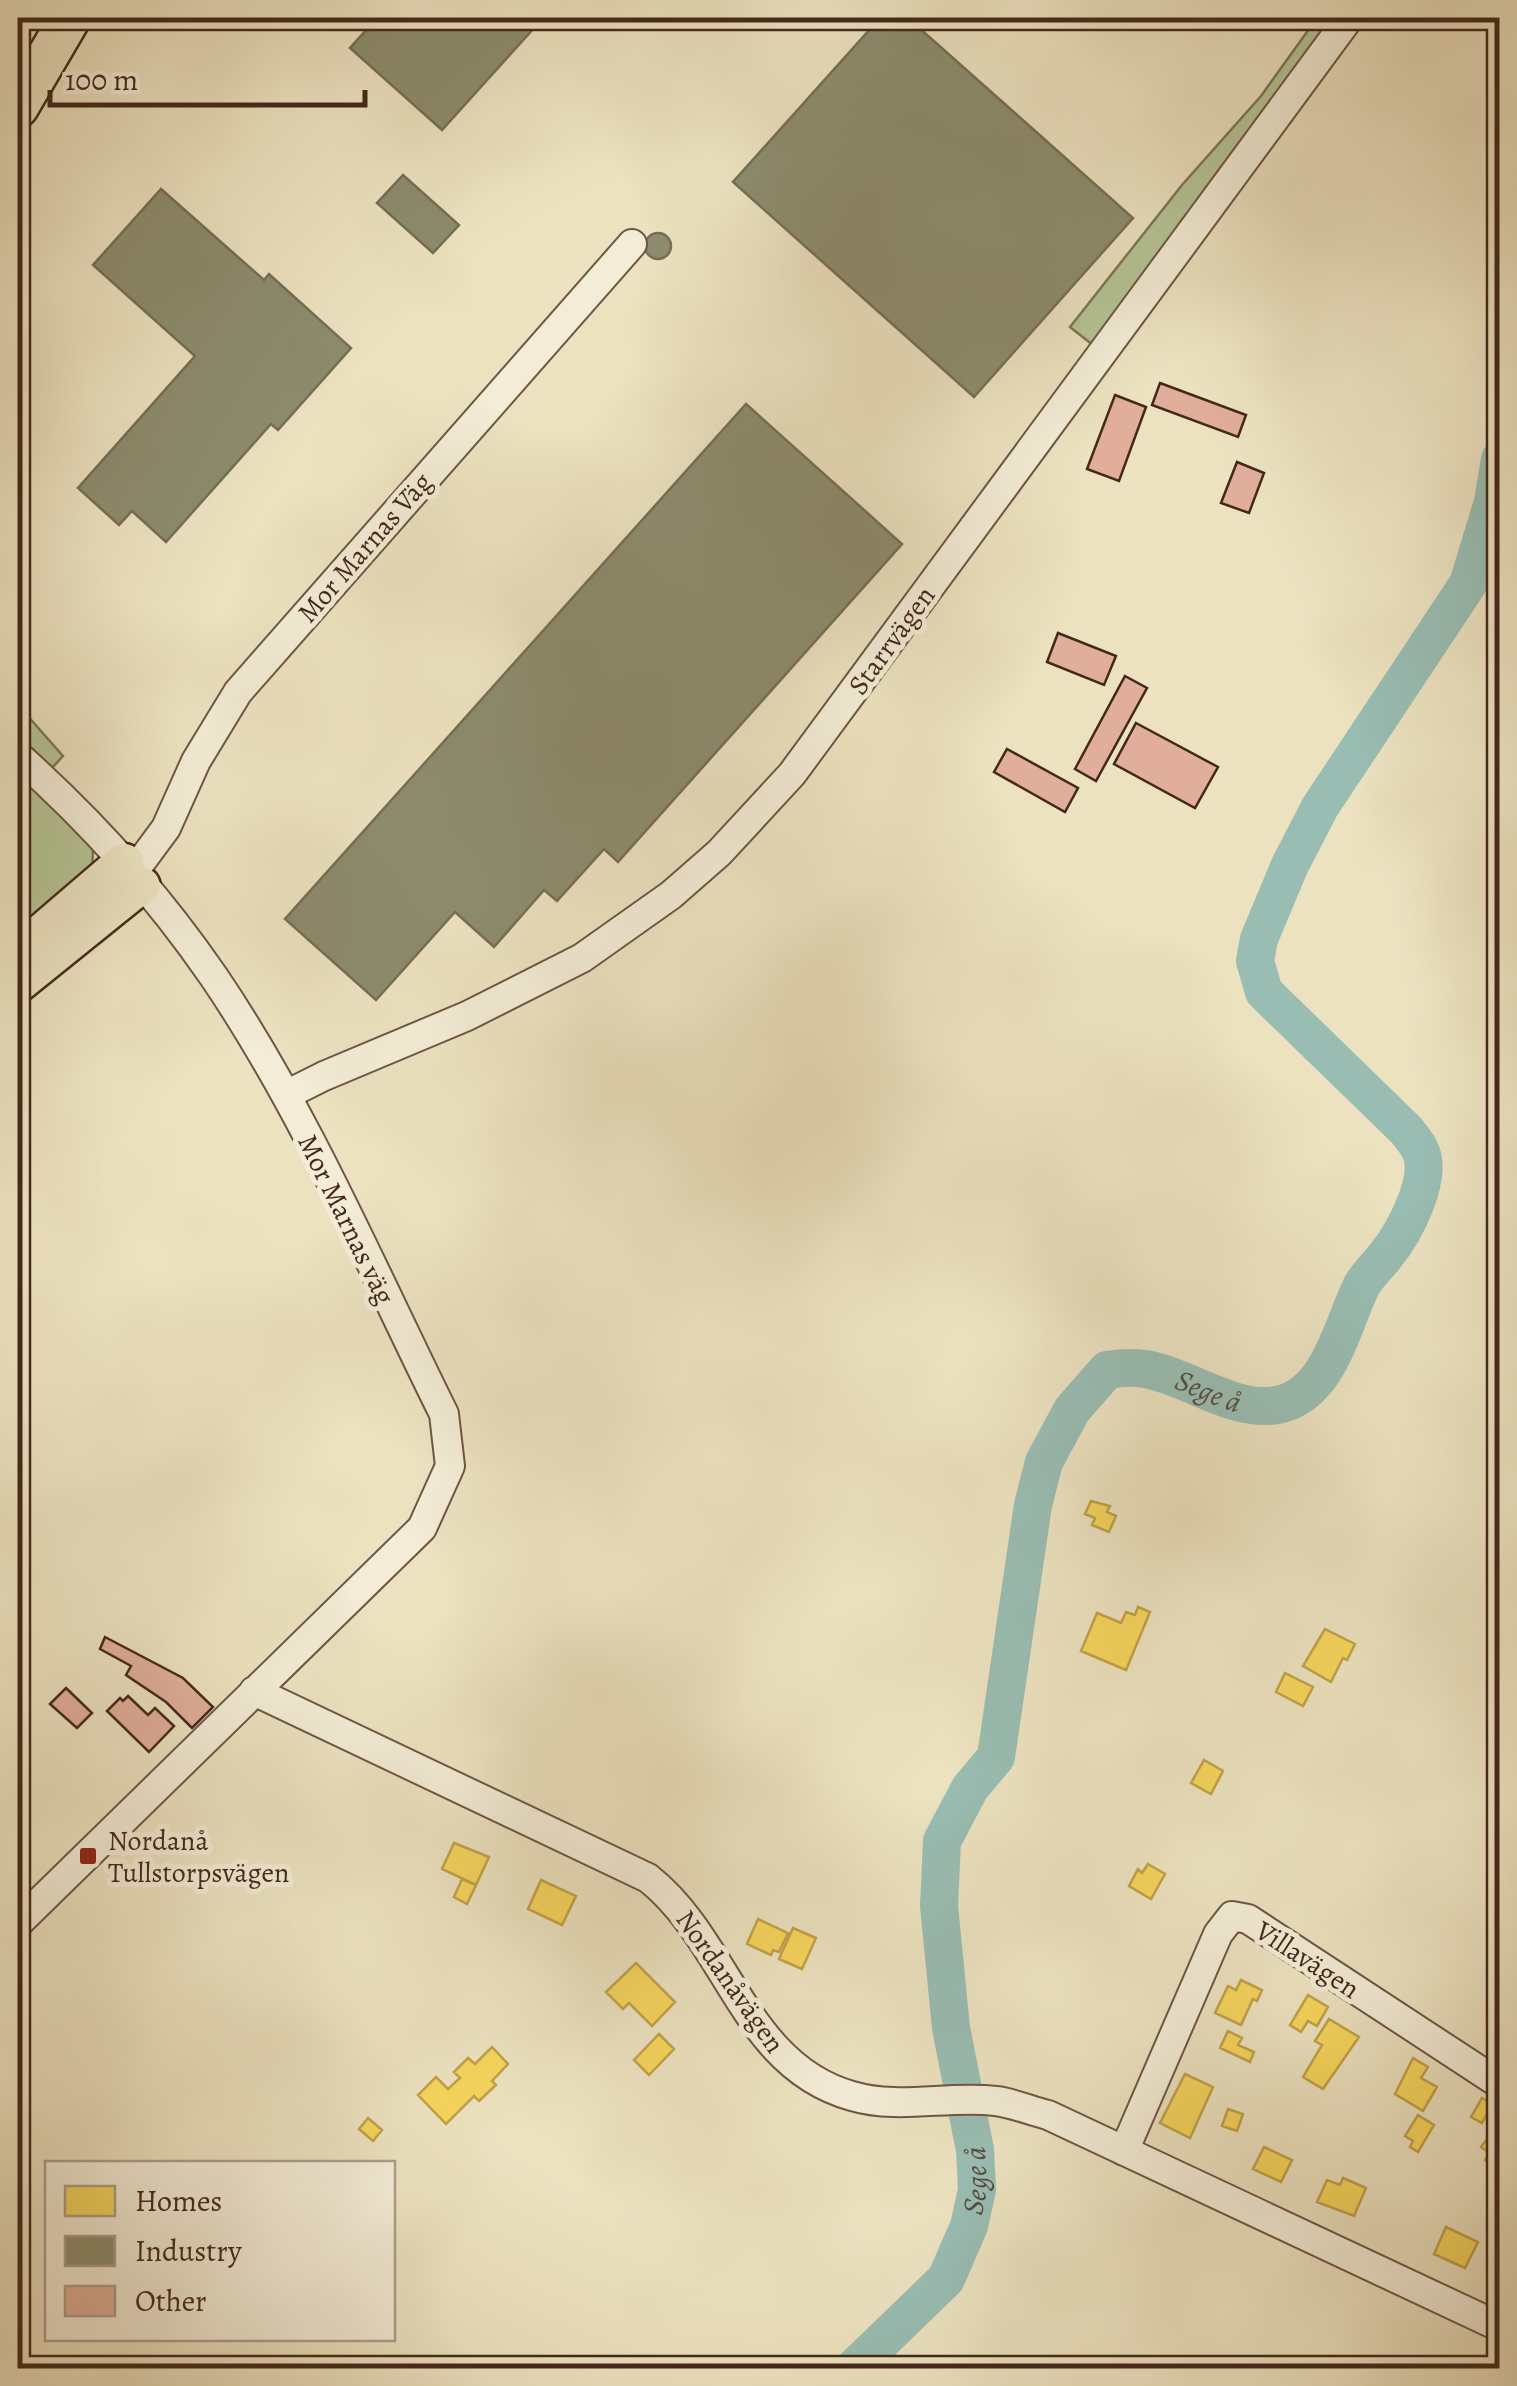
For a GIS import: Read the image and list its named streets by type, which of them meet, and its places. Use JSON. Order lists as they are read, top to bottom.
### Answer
{
  "streets": {
    "street": [
      "Mor Marnas Väg",
      "Starrvägen",
      "Mor Marnas väg",
      "Villavägen",
      "Nordanåvägen"
    ]
  },
  "crossings": [
    ["Mor Marnas Väg", "Mor Marnas väg"],
    ["Starrvägen", "Mor Marnas väg"],
    ["Mor Marnas väg", "Nordanåvägen"],
    ["Villavägen", "Nordanåvägen"]
  ],
  "water": ["Sege å"],
  "places": {
    "transit": ["Nordanå Tullstorpsvägen"]
  },
  "legend": ["Homes", "Industry", "Other"],
  "scale_bar": "100 m"
}
